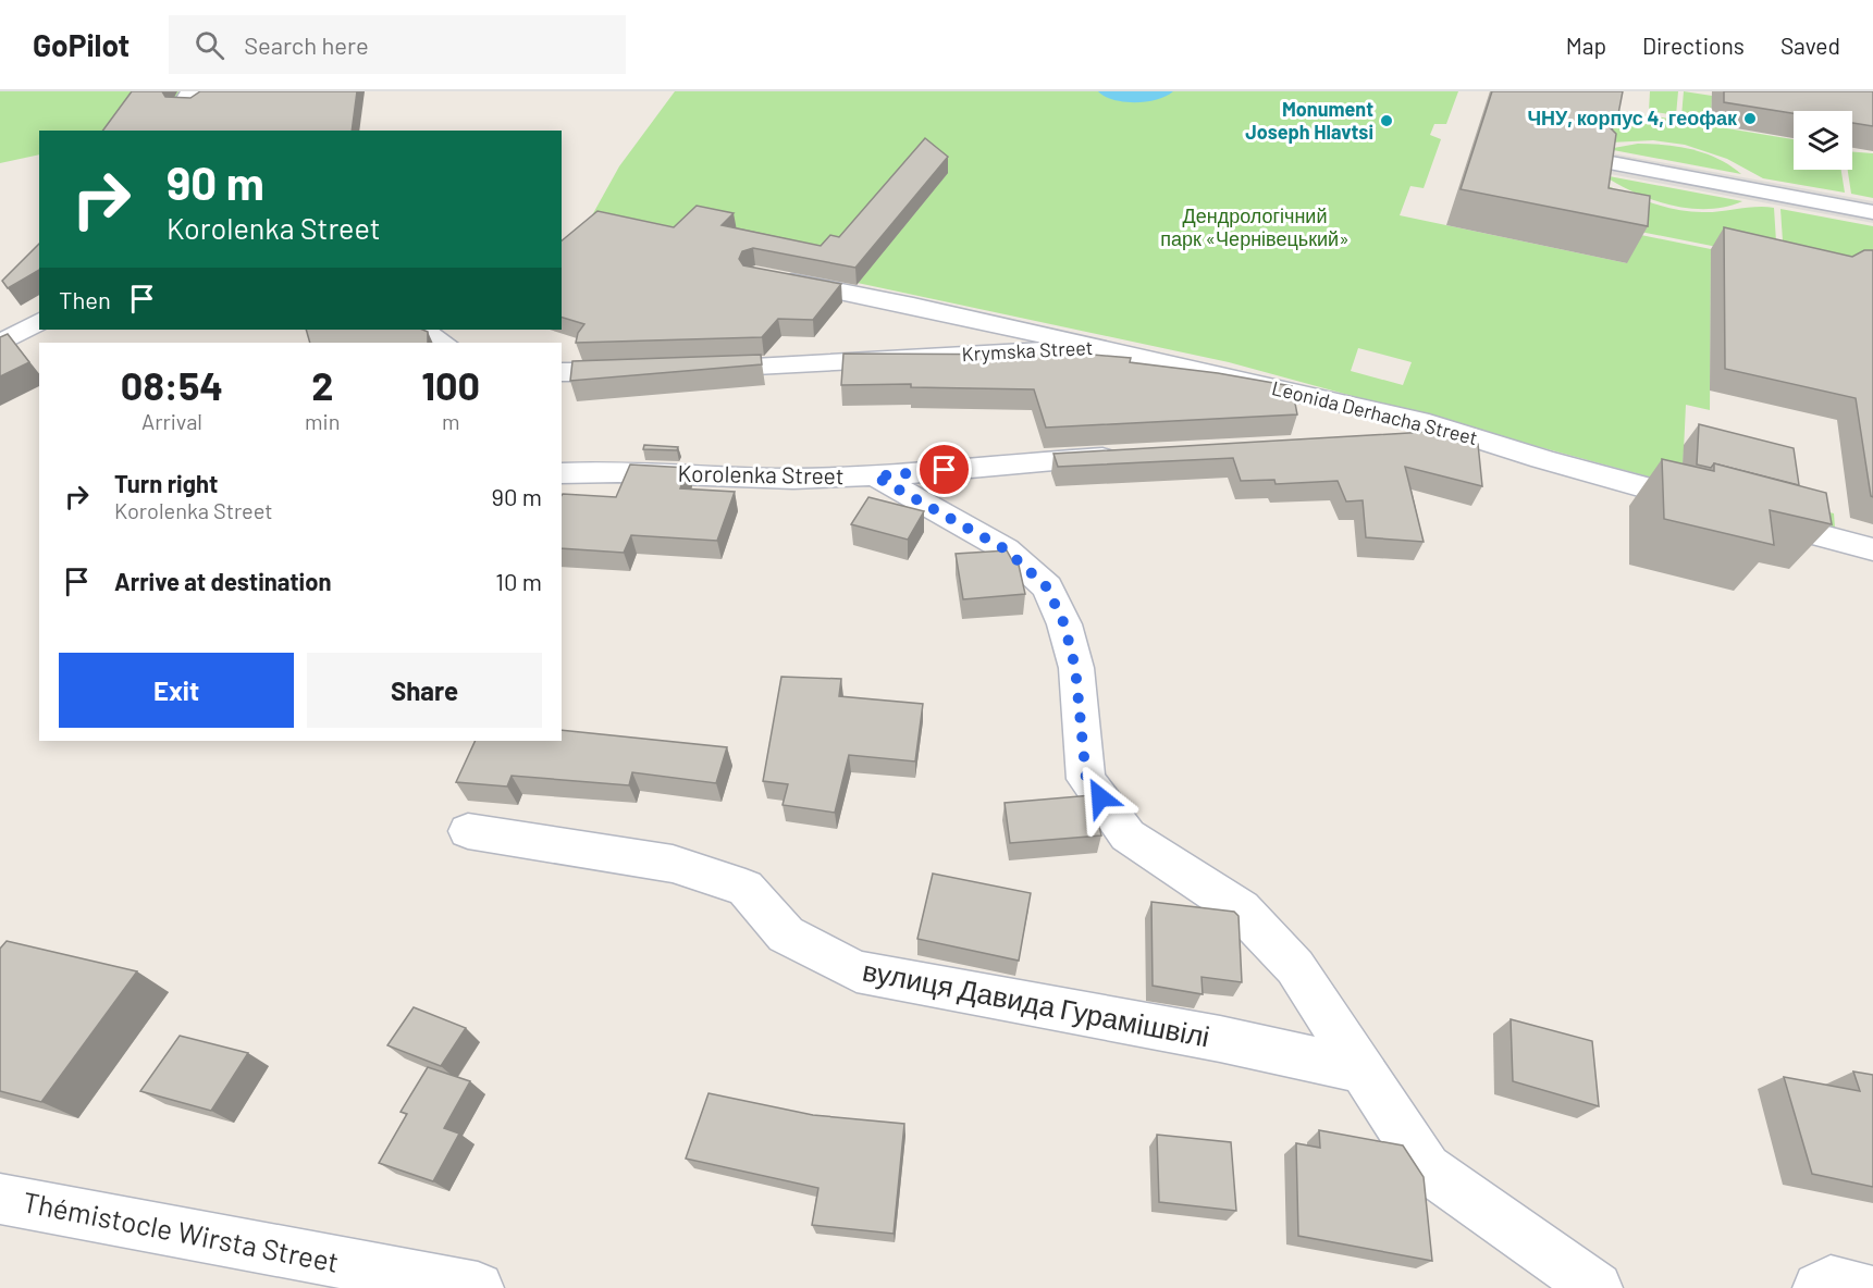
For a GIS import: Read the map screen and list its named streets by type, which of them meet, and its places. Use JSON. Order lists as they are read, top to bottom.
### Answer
{
  "streets": {
    "street": [
      "Krymska Street",
      "Leonida Derhacha Street",
      "Korolenka Street",
      "вулиця Давида Гурамішвілі",
      "Thémistocle Wirsta Street"
    ]
  },
  "crossings": [
    ["Krymska Street", "Leonida Derhacha Street"]
  ],
  "parks": ["Дендрологічний парк «Чернівецький»"],
  "places": ["ЧНУ, корпус 4, геофак", "Monument Joseph Hlavtsi"],
  "page": {
    "header": "GoPilot",
    "search": "Search here",
    "nav": ["Map", "Directions", "Saved"],
    "turn": ["90 m", "Korolenka Street"],
    "then": "Then",
    "eta": [
      "08:54",
      "Arrival",
      "2",
      "min",
      "100",
      "m"
    ],
    "list": [
      {
        "name": "Turn right",
        "note": "Korolenka Street",
        "value": "90 m"
      },
      {
        "name": "Arrive at destination",
        "value": "10 m"
      }
    ],
    "buttons": ["Exit", "Share"]
  }
}
